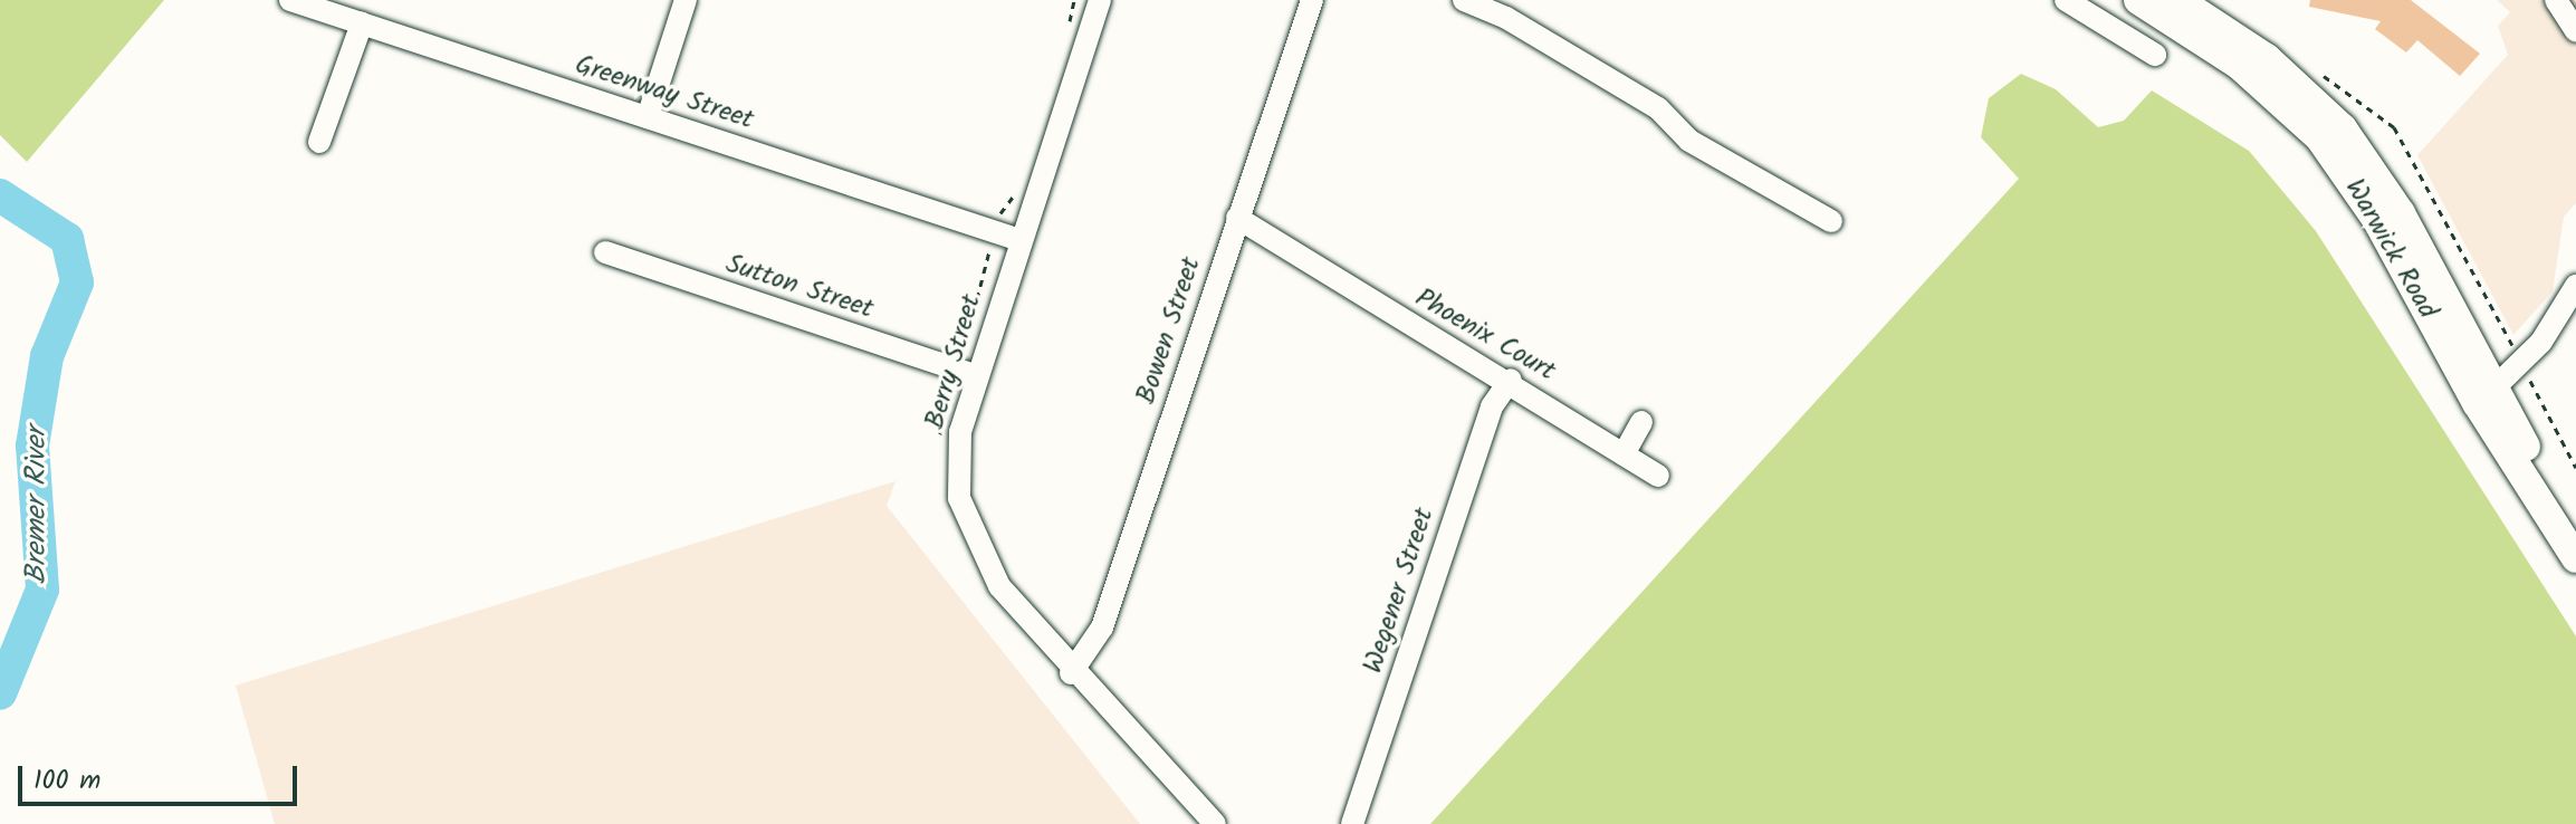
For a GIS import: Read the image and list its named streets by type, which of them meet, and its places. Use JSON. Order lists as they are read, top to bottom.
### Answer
{
  "streets": {
    "main road": ["Warwick Road"],
    "street": [
      "Greenway Street",
      "Sutton Street",
      "Bowen Street",
      "Phoenix Court",
      "Berry Street",
      "Wegener Street"
    ]
  },
  "crossings": [
    ["Greenway Street", "Berry Street"],
    ["Sutton Street", "Berry Street"],
    ["Bowen Street", "Phoenix Court"],
    ["Bowen Street", "Berry Street"],
    ["Phoenix Court", "Wegener Street"]
  ],
  "water": ["Bremer River"],
  "scale_bar": "100 m"
}
